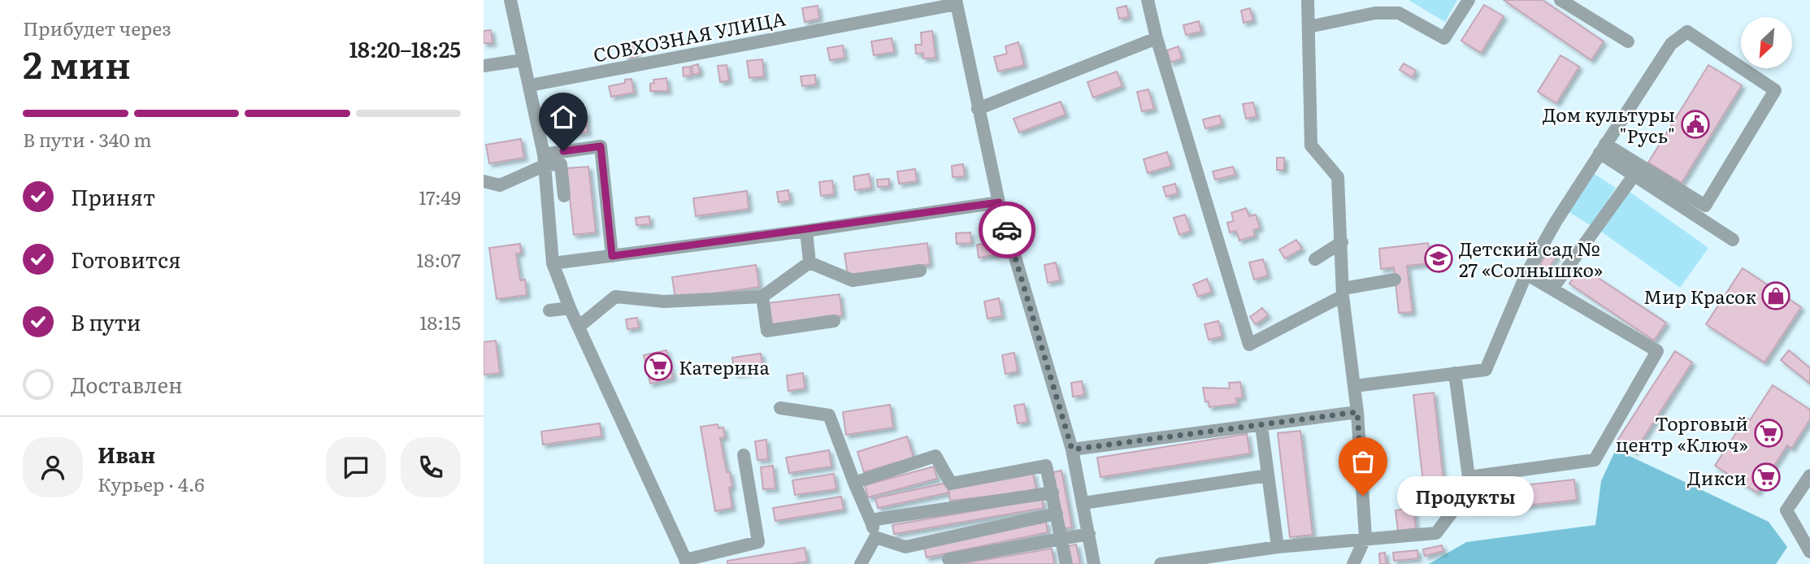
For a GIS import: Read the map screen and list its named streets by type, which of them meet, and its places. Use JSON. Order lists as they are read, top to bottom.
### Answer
{
  "streets": {
    "street": ["СОВХОЗНАЯ УЛИЦА"]
  },
  "places": {
    "public building": ["Дом культуры \"Русь\""],
    "school or university": ["Детский сад № 27 «Солнышко»"],
    "shop": ["Мир Красок"],
    "supermarket": ["Катерина", "Торговый центр «Ключ»", "Дикси"],
    "other": ["Продукты"]
  },
  "north": "bottom left",
  "page": {
    "heading": ["2 мин", "Прибудет через", "18:20–18:25"],
    "panel": ["Иван", "Курьер · 4.6"],
    "bar": "В пути · 340 m",
    "list": [
      ["Принят", "17:49"],
      ["Готовится", "18:07"],
      ["В пути", "18:15"],
      "Доставлен"
    ],
    "bubble": "Продукты"
  }
}
